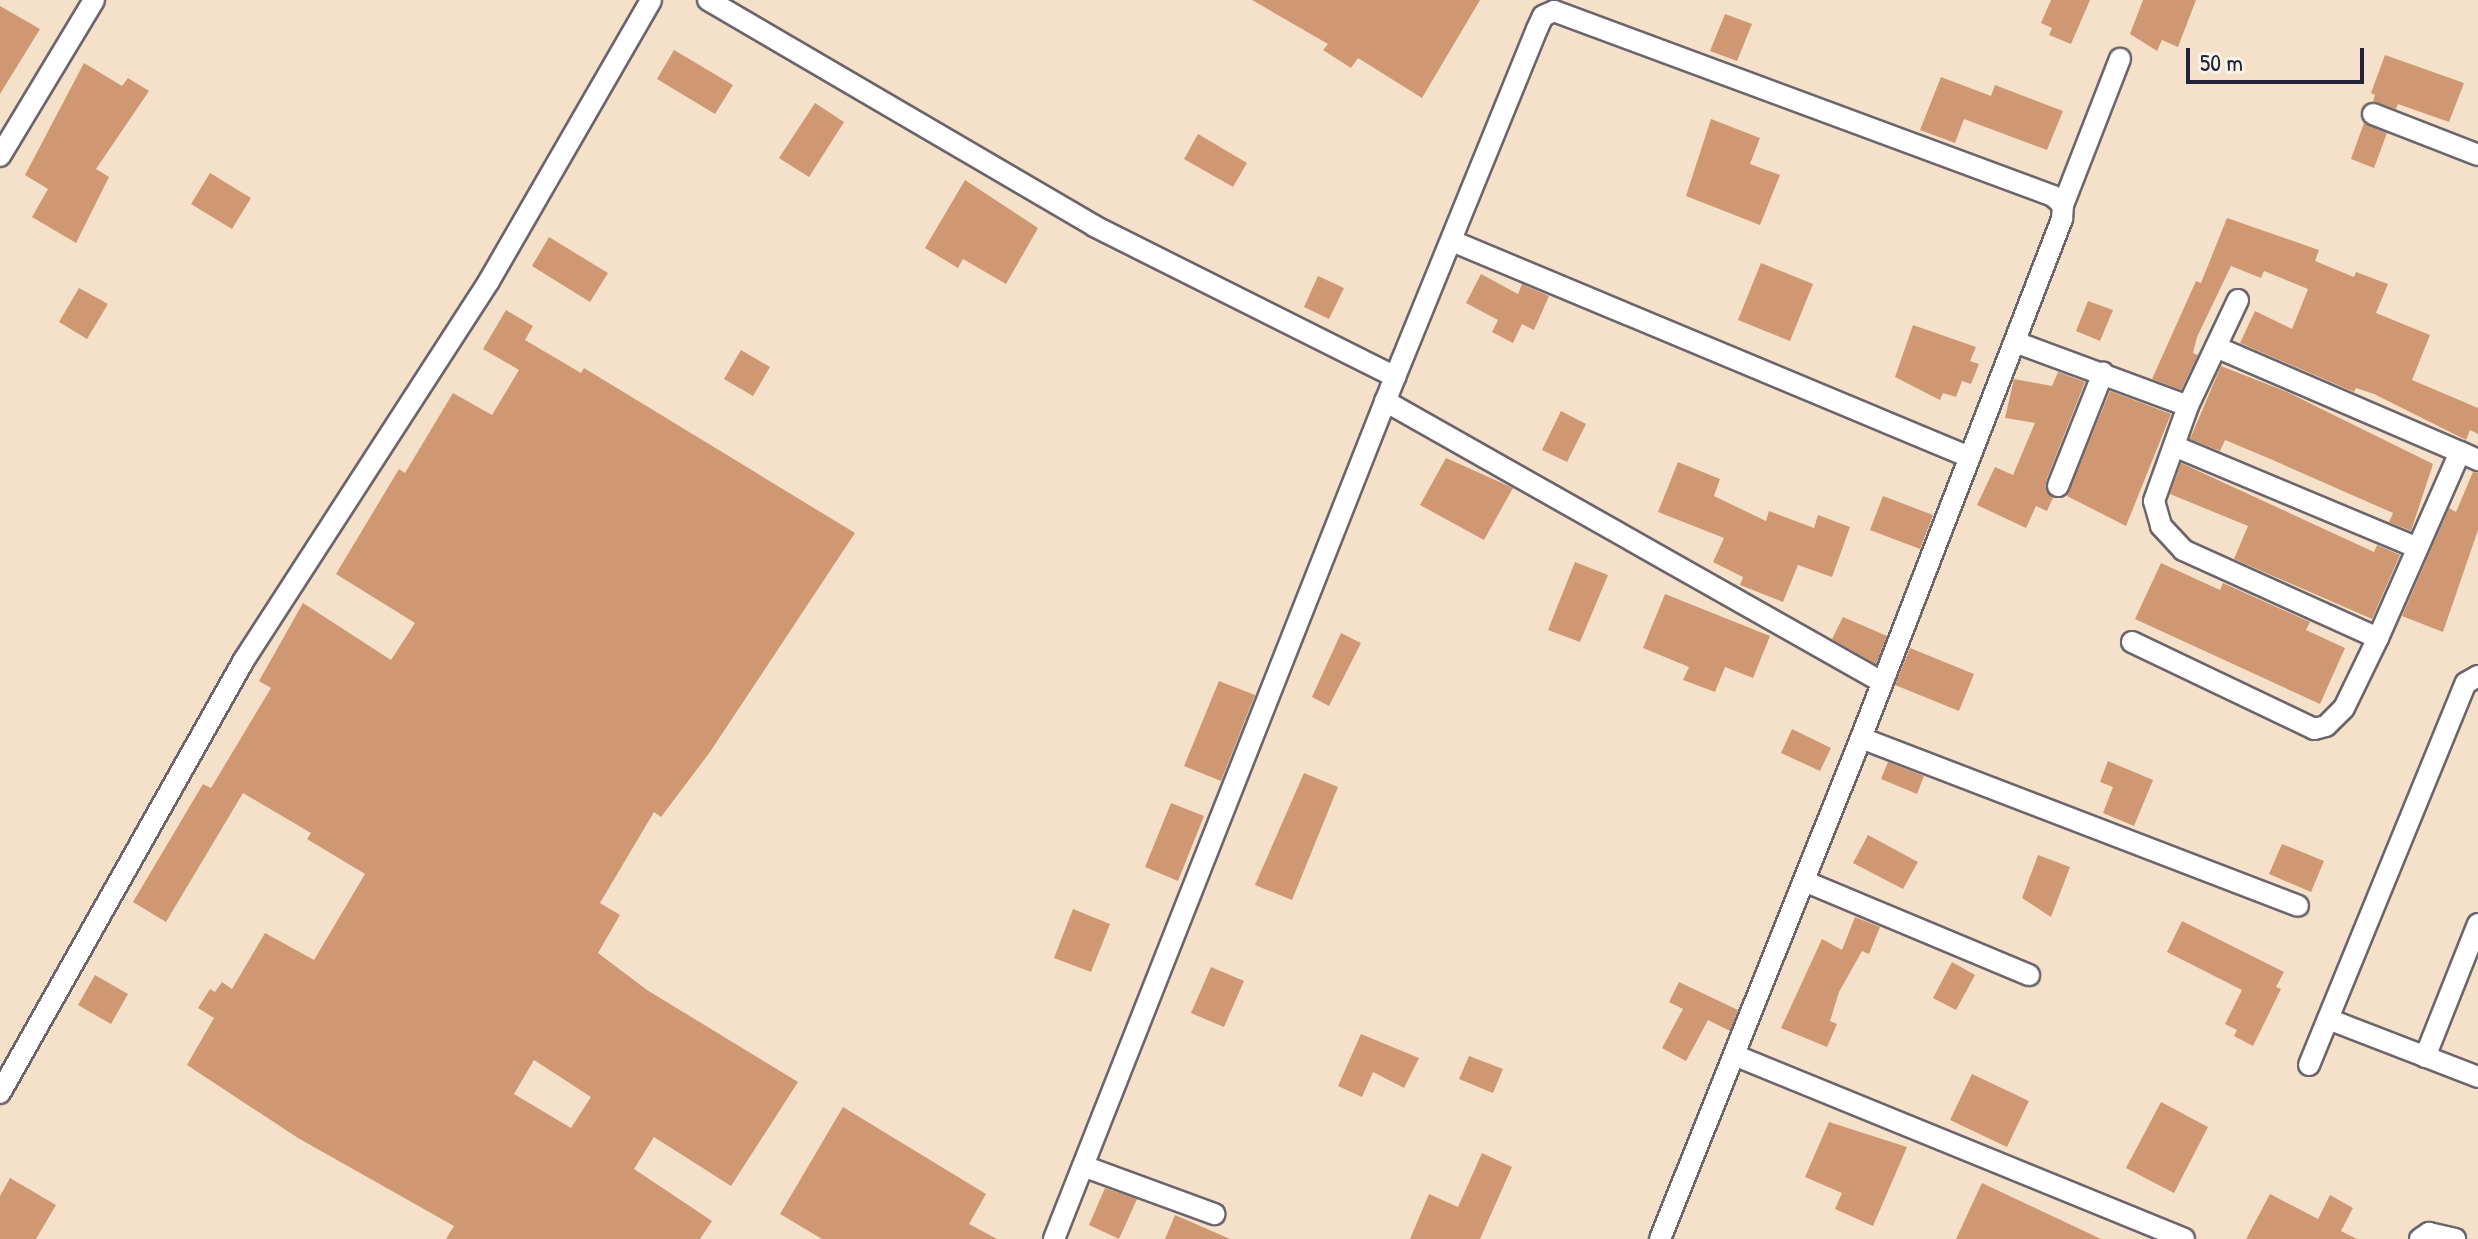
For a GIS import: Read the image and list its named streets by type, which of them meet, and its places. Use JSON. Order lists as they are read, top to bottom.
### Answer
{
  "scale_bar": "50 m"
}
